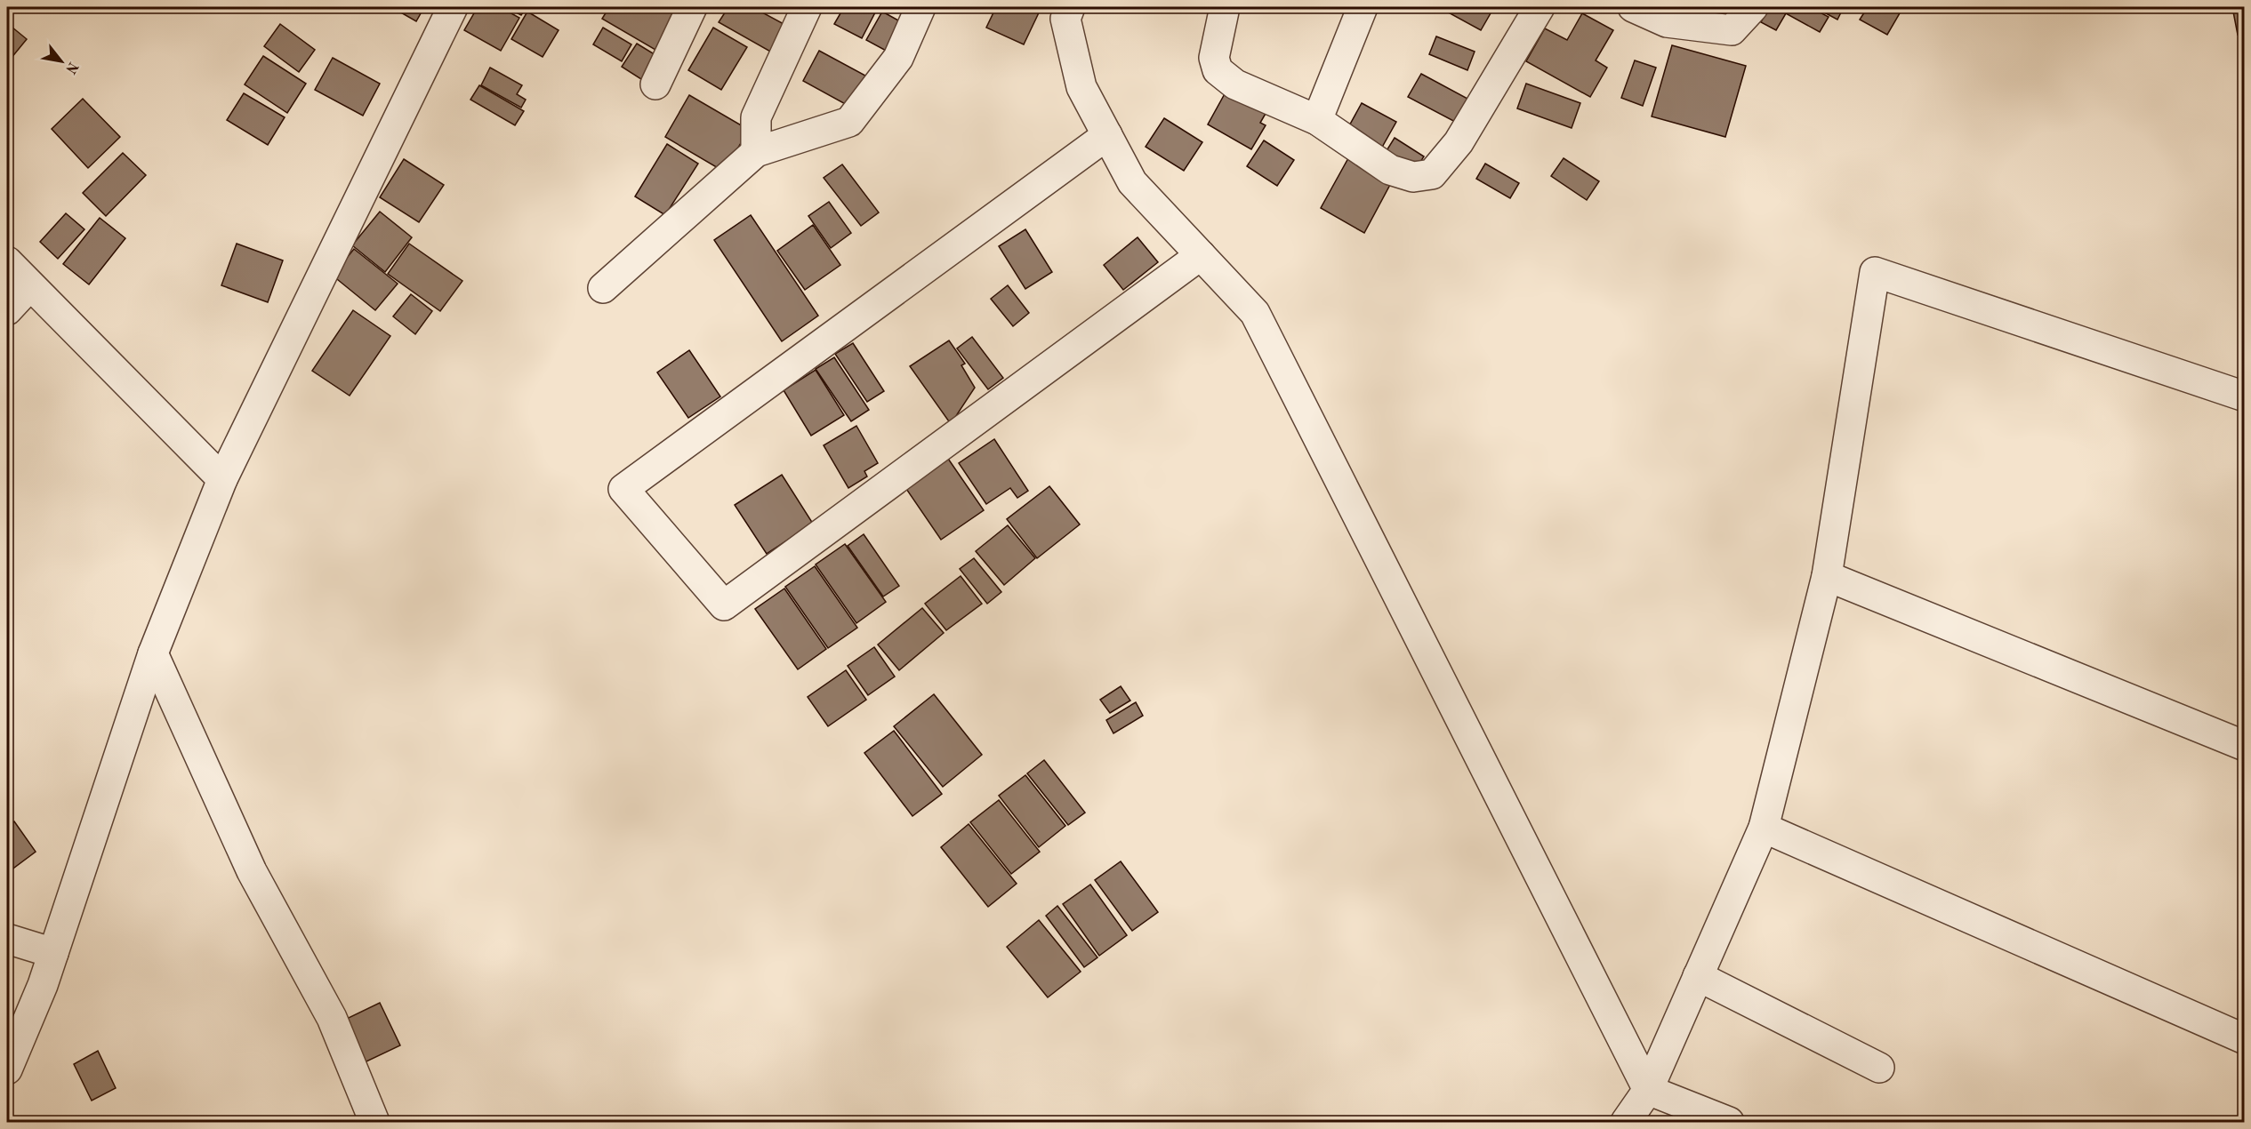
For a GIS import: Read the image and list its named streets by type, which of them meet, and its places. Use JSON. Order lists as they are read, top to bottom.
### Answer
{
  "north": "bottom right"
}
